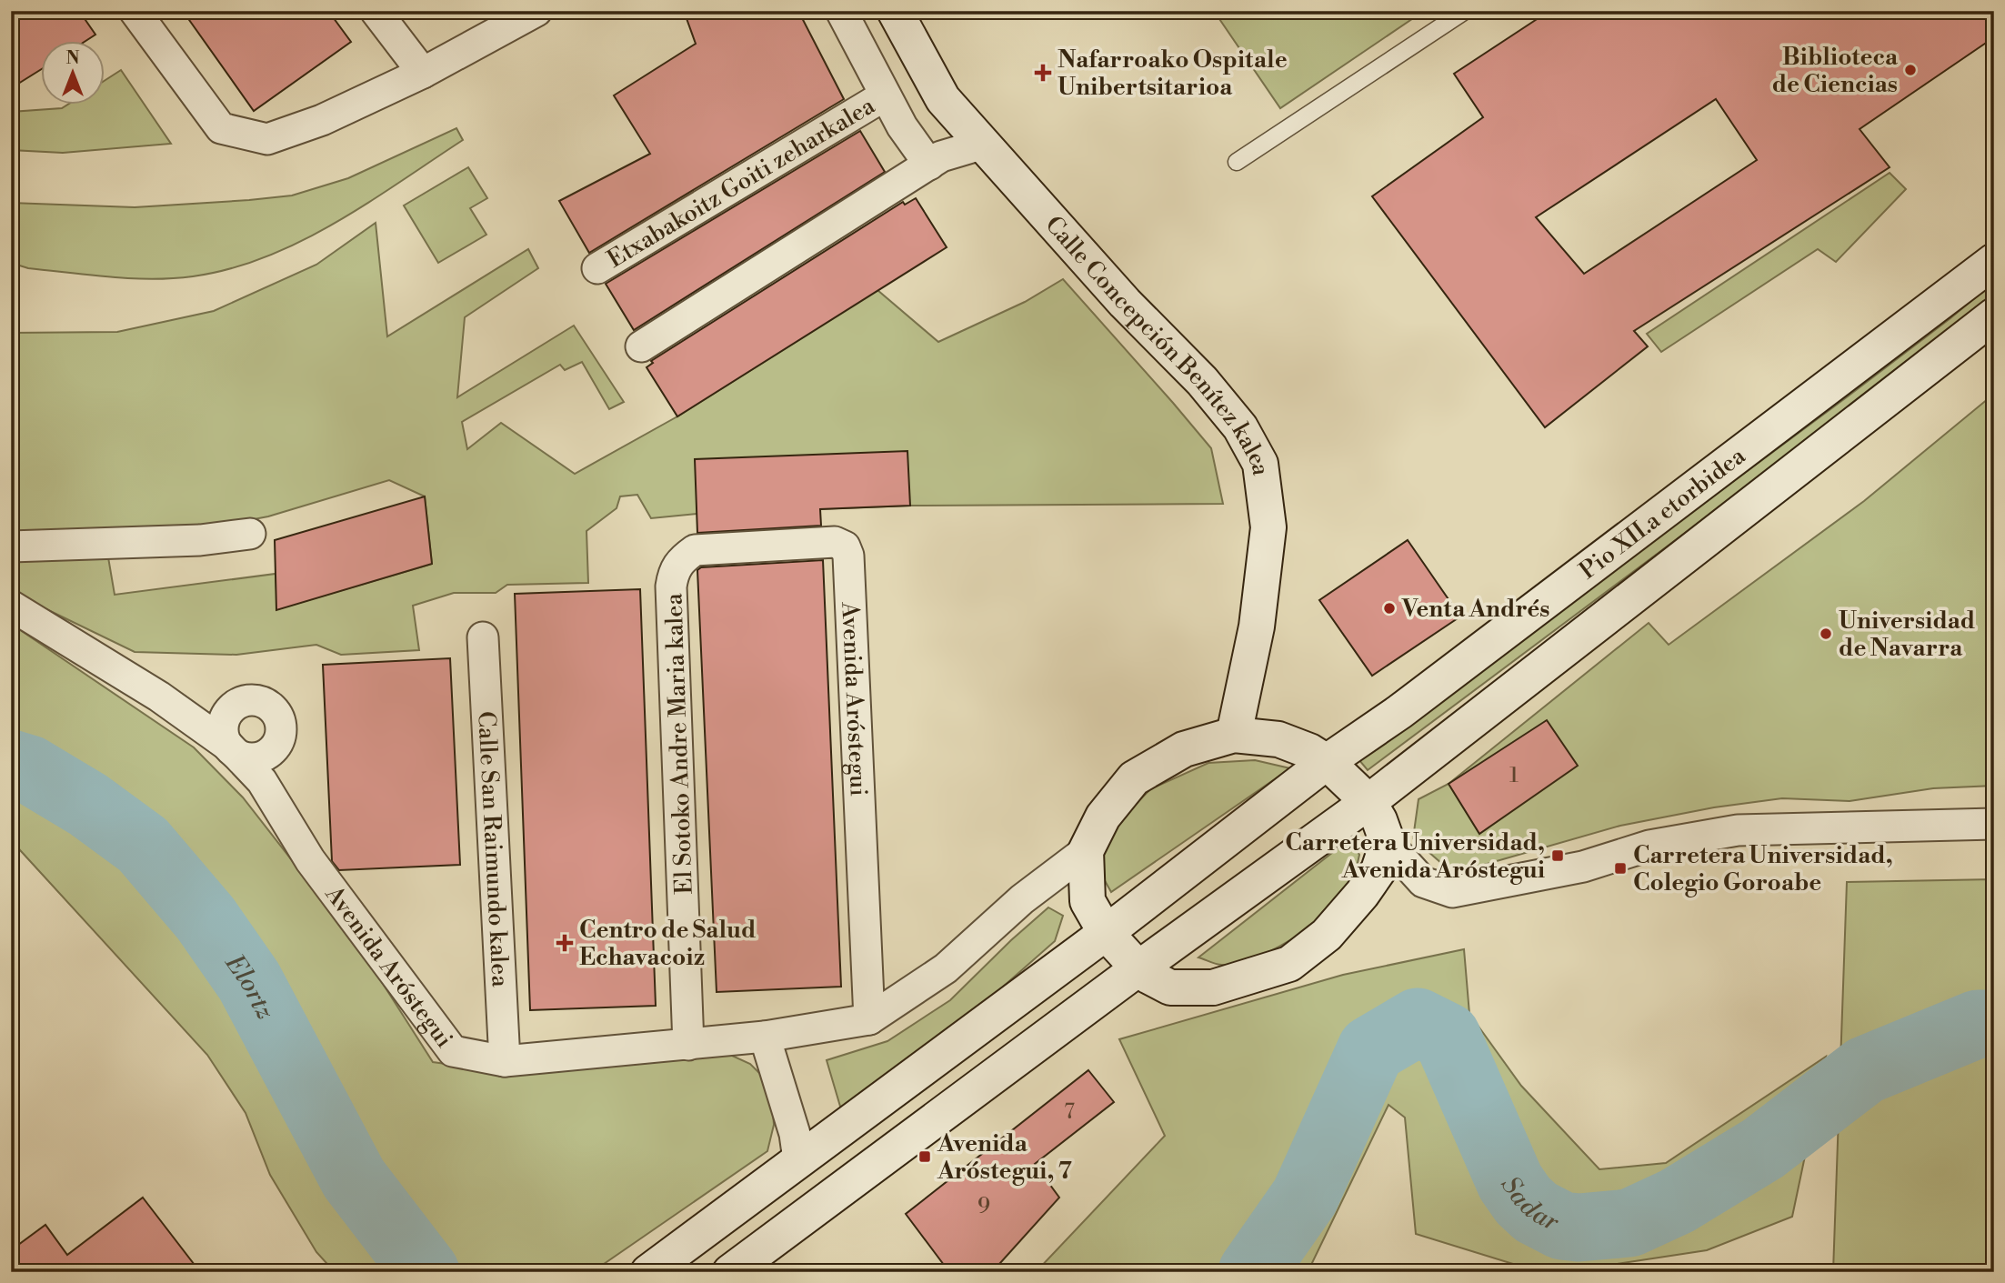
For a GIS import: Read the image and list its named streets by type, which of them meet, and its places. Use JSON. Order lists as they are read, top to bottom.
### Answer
{
  "streets": {
    "main road": ["Calle Concepción Benítez kalea", "Pio XII.a etorbidea", "Avenida Aróstegui"],
    "street": ["Etxabakoitz Goiti zeharkalea", "El Sotoko Andre Maria kalea", "Calle San Raimundo kalea"]
  },
  "crossings": [
    ["Calle Concepción Benítez kalea", "Avenida Aróstegui"],
    ["Pio XII.a etorbidea", "Avenida Aróstegui"],
    ["Avenida Aróstegui", "El Sotoko Andre Maria kalea"],
    ["Avenida Aróstegui", "Calle San Raimundo kalea"]
  ],
  "water": ["Elortz", "Sadar"],
  "places": {
    "other": ["Biblioteca de Ciencias", "Venta Andrés", "Universidad de Navarra"],
    "health": ["Nafarroako Ospitale Unibertsitarioa", "Centro de Salud Echavacoiz"],
    "transit": ["Carretera Universidad, Avenida Aróstegui", "Carretera Universidad, Colegio Goroabe", "Avenida Aróstegui, 7"]
  },
  "house_numbers": ["1", "7", "9"],
  "north": "top"
}
